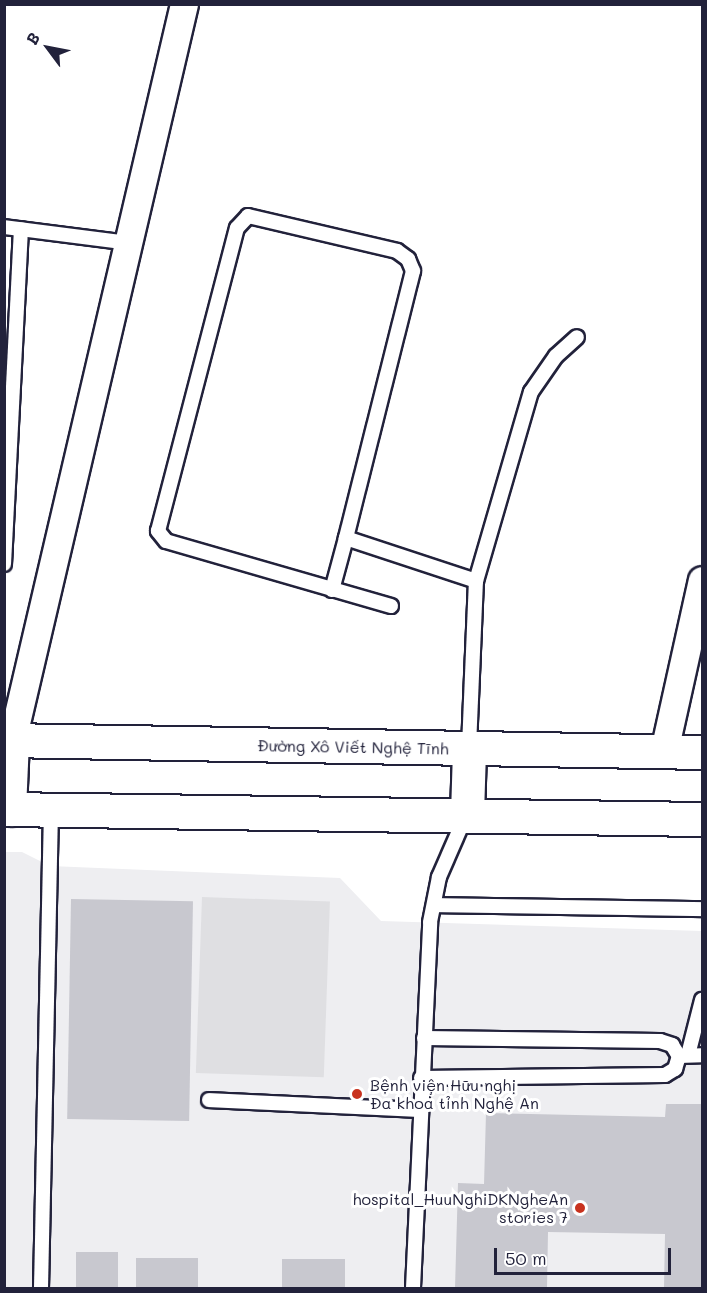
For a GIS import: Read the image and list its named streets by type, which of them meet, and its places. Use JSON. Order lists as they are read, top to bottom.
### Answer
{
  "streets": {
    "main road": ["Đường Xô Viết Nghệ Tĩnh"]
  },
  "places": ["Bệnh viện Hữu nghị Đa khoa tỉnh Nghệ An", "hospital_HuuNghiDKNgheAn stories 7"],
  "scale_bar": "50 m",
  "north": "top left"
}
